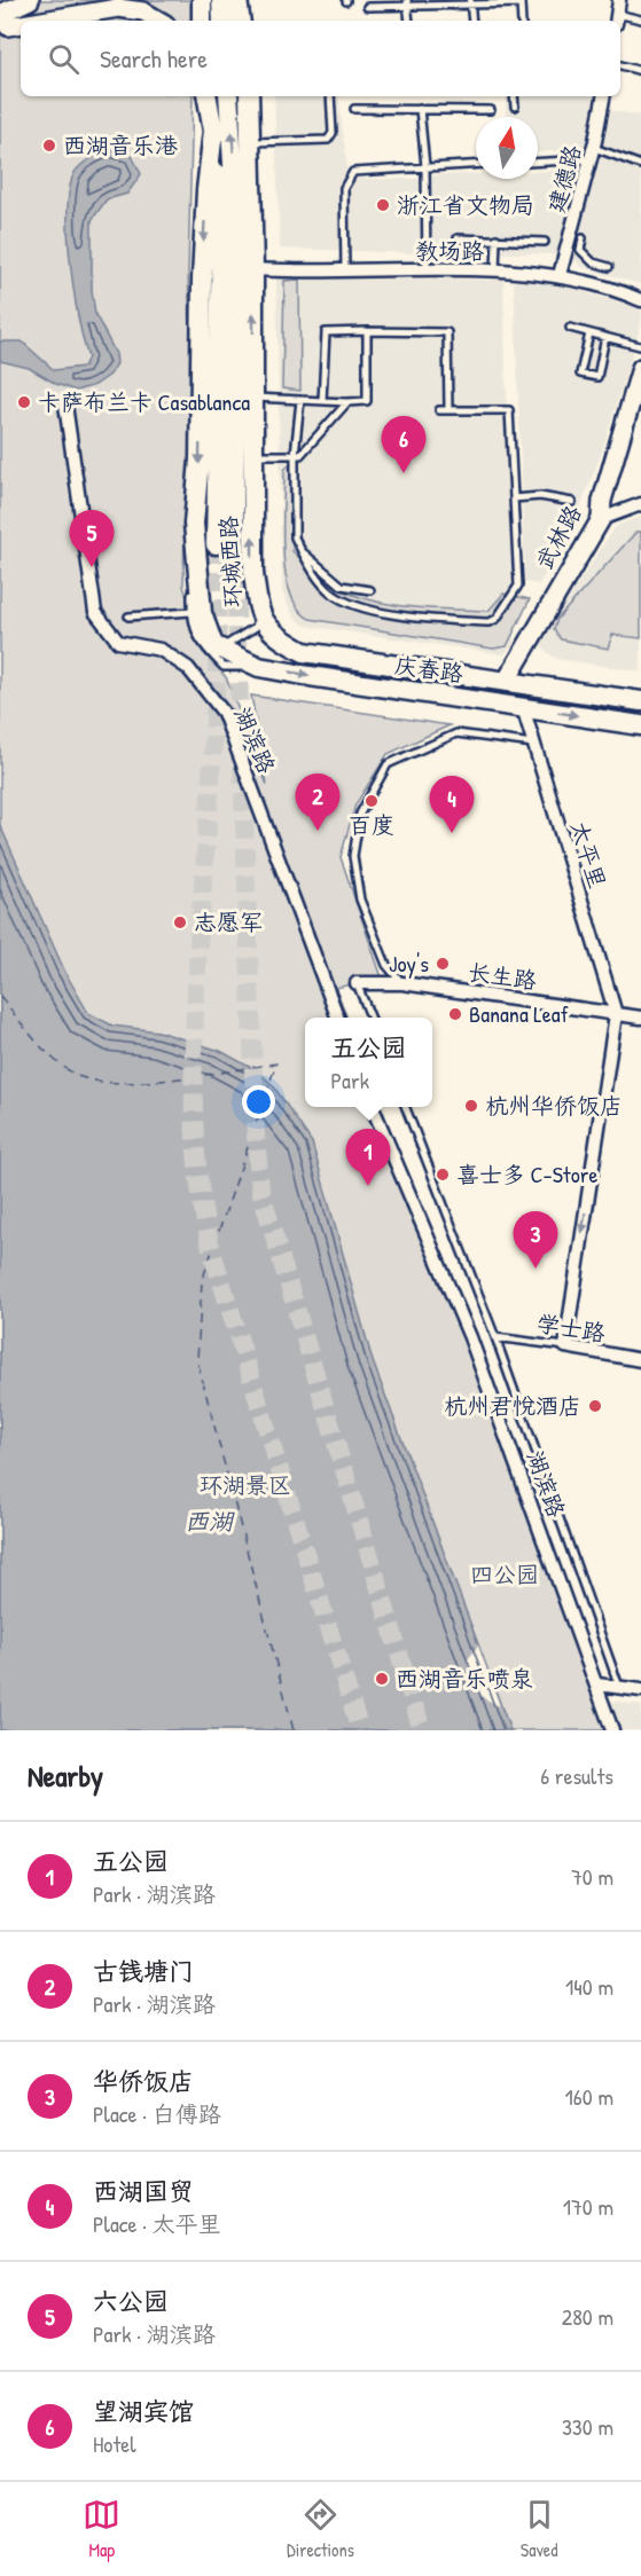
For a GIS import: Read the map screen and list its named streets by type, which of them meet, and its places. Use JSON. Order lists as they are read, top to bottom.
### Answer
{
  "streets": {
    "main road": ["环城西路", "庆春路"],
    "street": [
      "建德路",
      "教场路",
      "武林路",
      "湖滨路",
      "太平里",
      "长生路",
      "学士路"
    ]
  },
  "crossings": [
    ["建德路", "教场路"],
    ["教场路", "环城西路"],
    ["武林路", "庆春路"],
    ["环城西路", "庆春路"],
    ["庆春路", "太平里"],
    ["太平里", "长生路"]
  ],
  "water": ["西湖"],
  "parks": ["环湖景区", "四公园"],
  "places": [
    "西湖音乐港",
    "浙江省文物局",
    "卡萨布兰卡 Casablanca",
    "百度",
    "志愿军",
    "Joy's",
    "Banana Leaf",
    "杭州华侨饭店",
    "喜士多 C-Store",
    "杭州君悦酒店",
    "西湖音乐喷泉"
  ],
  "north": "top",
  "page": {
    "search": "Search here",
    "pins": [
      "6",
      "5",
      "2",
      "4",
      "1",
      "3"
    ],
    "popup": ["五公园", "Park"],
    "heading": ["Nearby", "6 results"],
    "list": [
      {
        "mark": "1",
        "name": "五公园",
        "note": "Park · 湖滨路",
        "value": "70 m"
      },
      {
        "mark": "2",
        "name": "古钱塘门",
        "note": "Park · 湖滨路",
        "value": "140 m"
      },
      {
        "mark": "3",
        "name": "华侨饭店",
        "note": "Place · 白傅路",
        "value": "160 m"
      },
      {
        "mark": "4",
        "name": "西湖国贸",
        "note": "Place · 太平里",
        "value": "170 m"
      },
      {
        "mark": "5",
        "name": "六公园",
        "note": "Park · 湖滨路",
        "value": "280 m"
      },
      {
        "mark": "6",
        "name": "望湖宾馆",
        "note": "Hotel",
        "value": "330 m"
      }
    ],
    "nav": ["Map", "Directions", "Saved"]
  }
}
